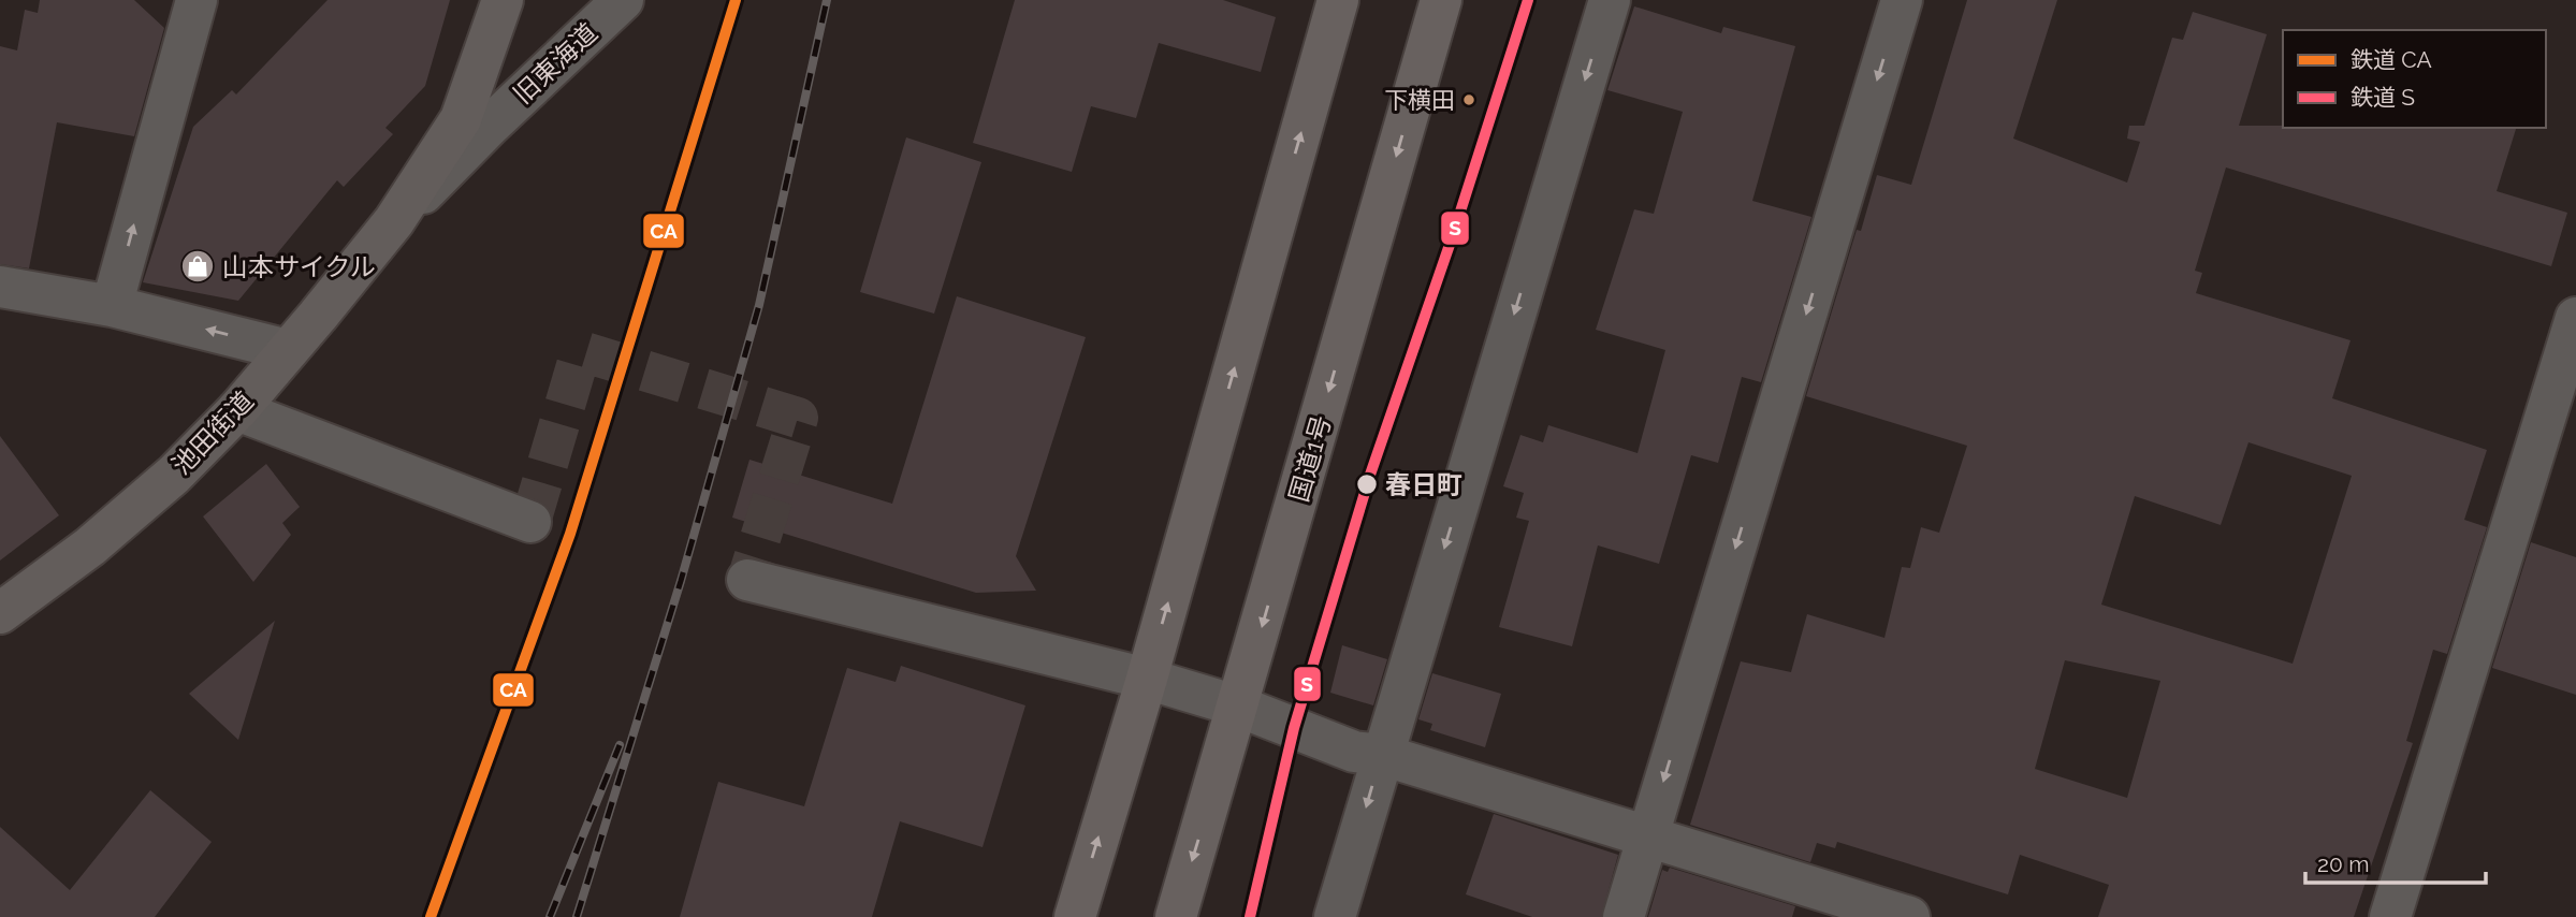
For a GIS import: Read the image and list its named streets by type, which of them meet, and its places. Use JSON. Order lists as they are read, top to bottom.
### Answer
{
  "streets": {
    "highway": ["国道1号"],
    "street": ["旧東海道", "池田街道"]
  },
  "crossings": [
    ["旧東海道", "池田街道"]
  ],
  "places": {
    "other": ["下横田", "春日町"],
    "shop": ["山本サイクル"]
  },
  "lines": ["rail line CA", "rail line S"],
  "legend": ["鉄道 CA", "鉄道 S"],
  "scale_bar": "20 m"
}
